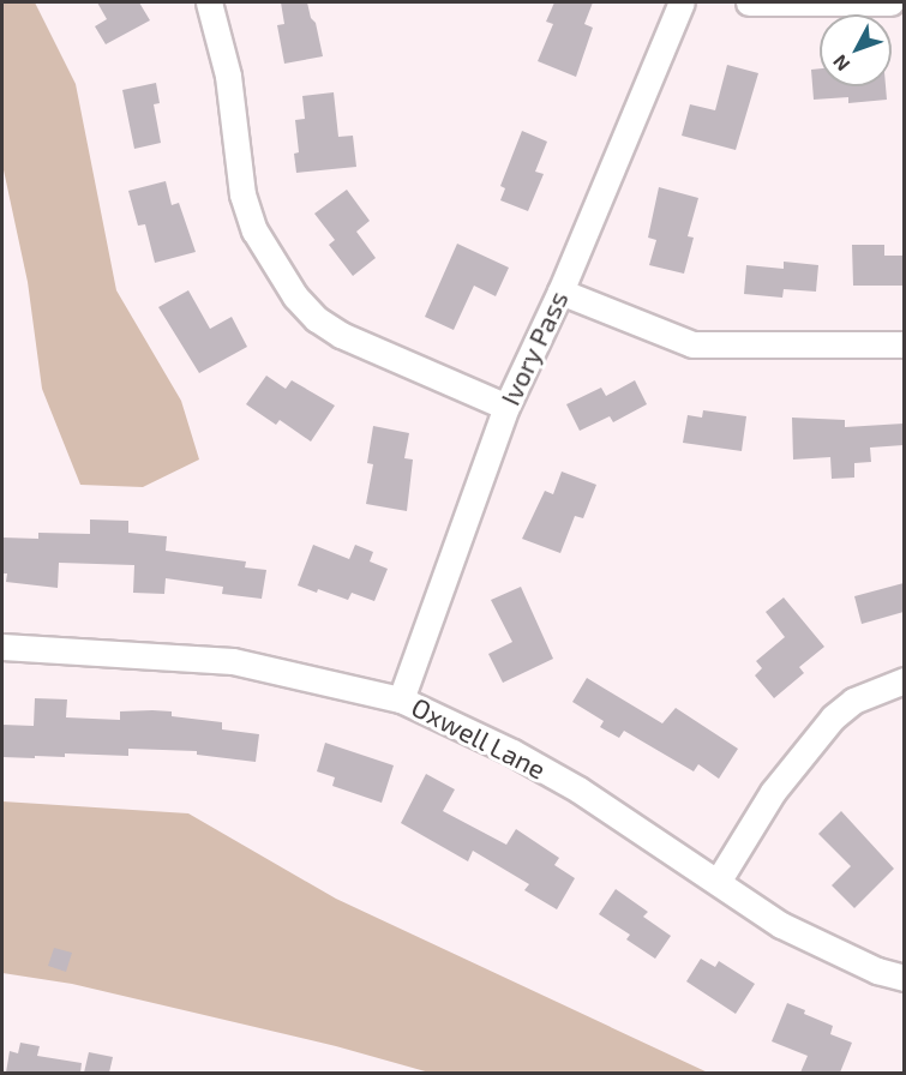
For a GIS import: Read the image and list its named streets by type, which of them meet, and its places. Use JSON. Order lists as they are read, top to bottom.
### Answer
{
  "streets": {
    "street": ["Ivory Pass", "Oxwell Lane"]
  },
  "crossings": [
    ["Ivory Pass", "Oxwell Lane"]
  ],
  "north": "bottom left"
}
